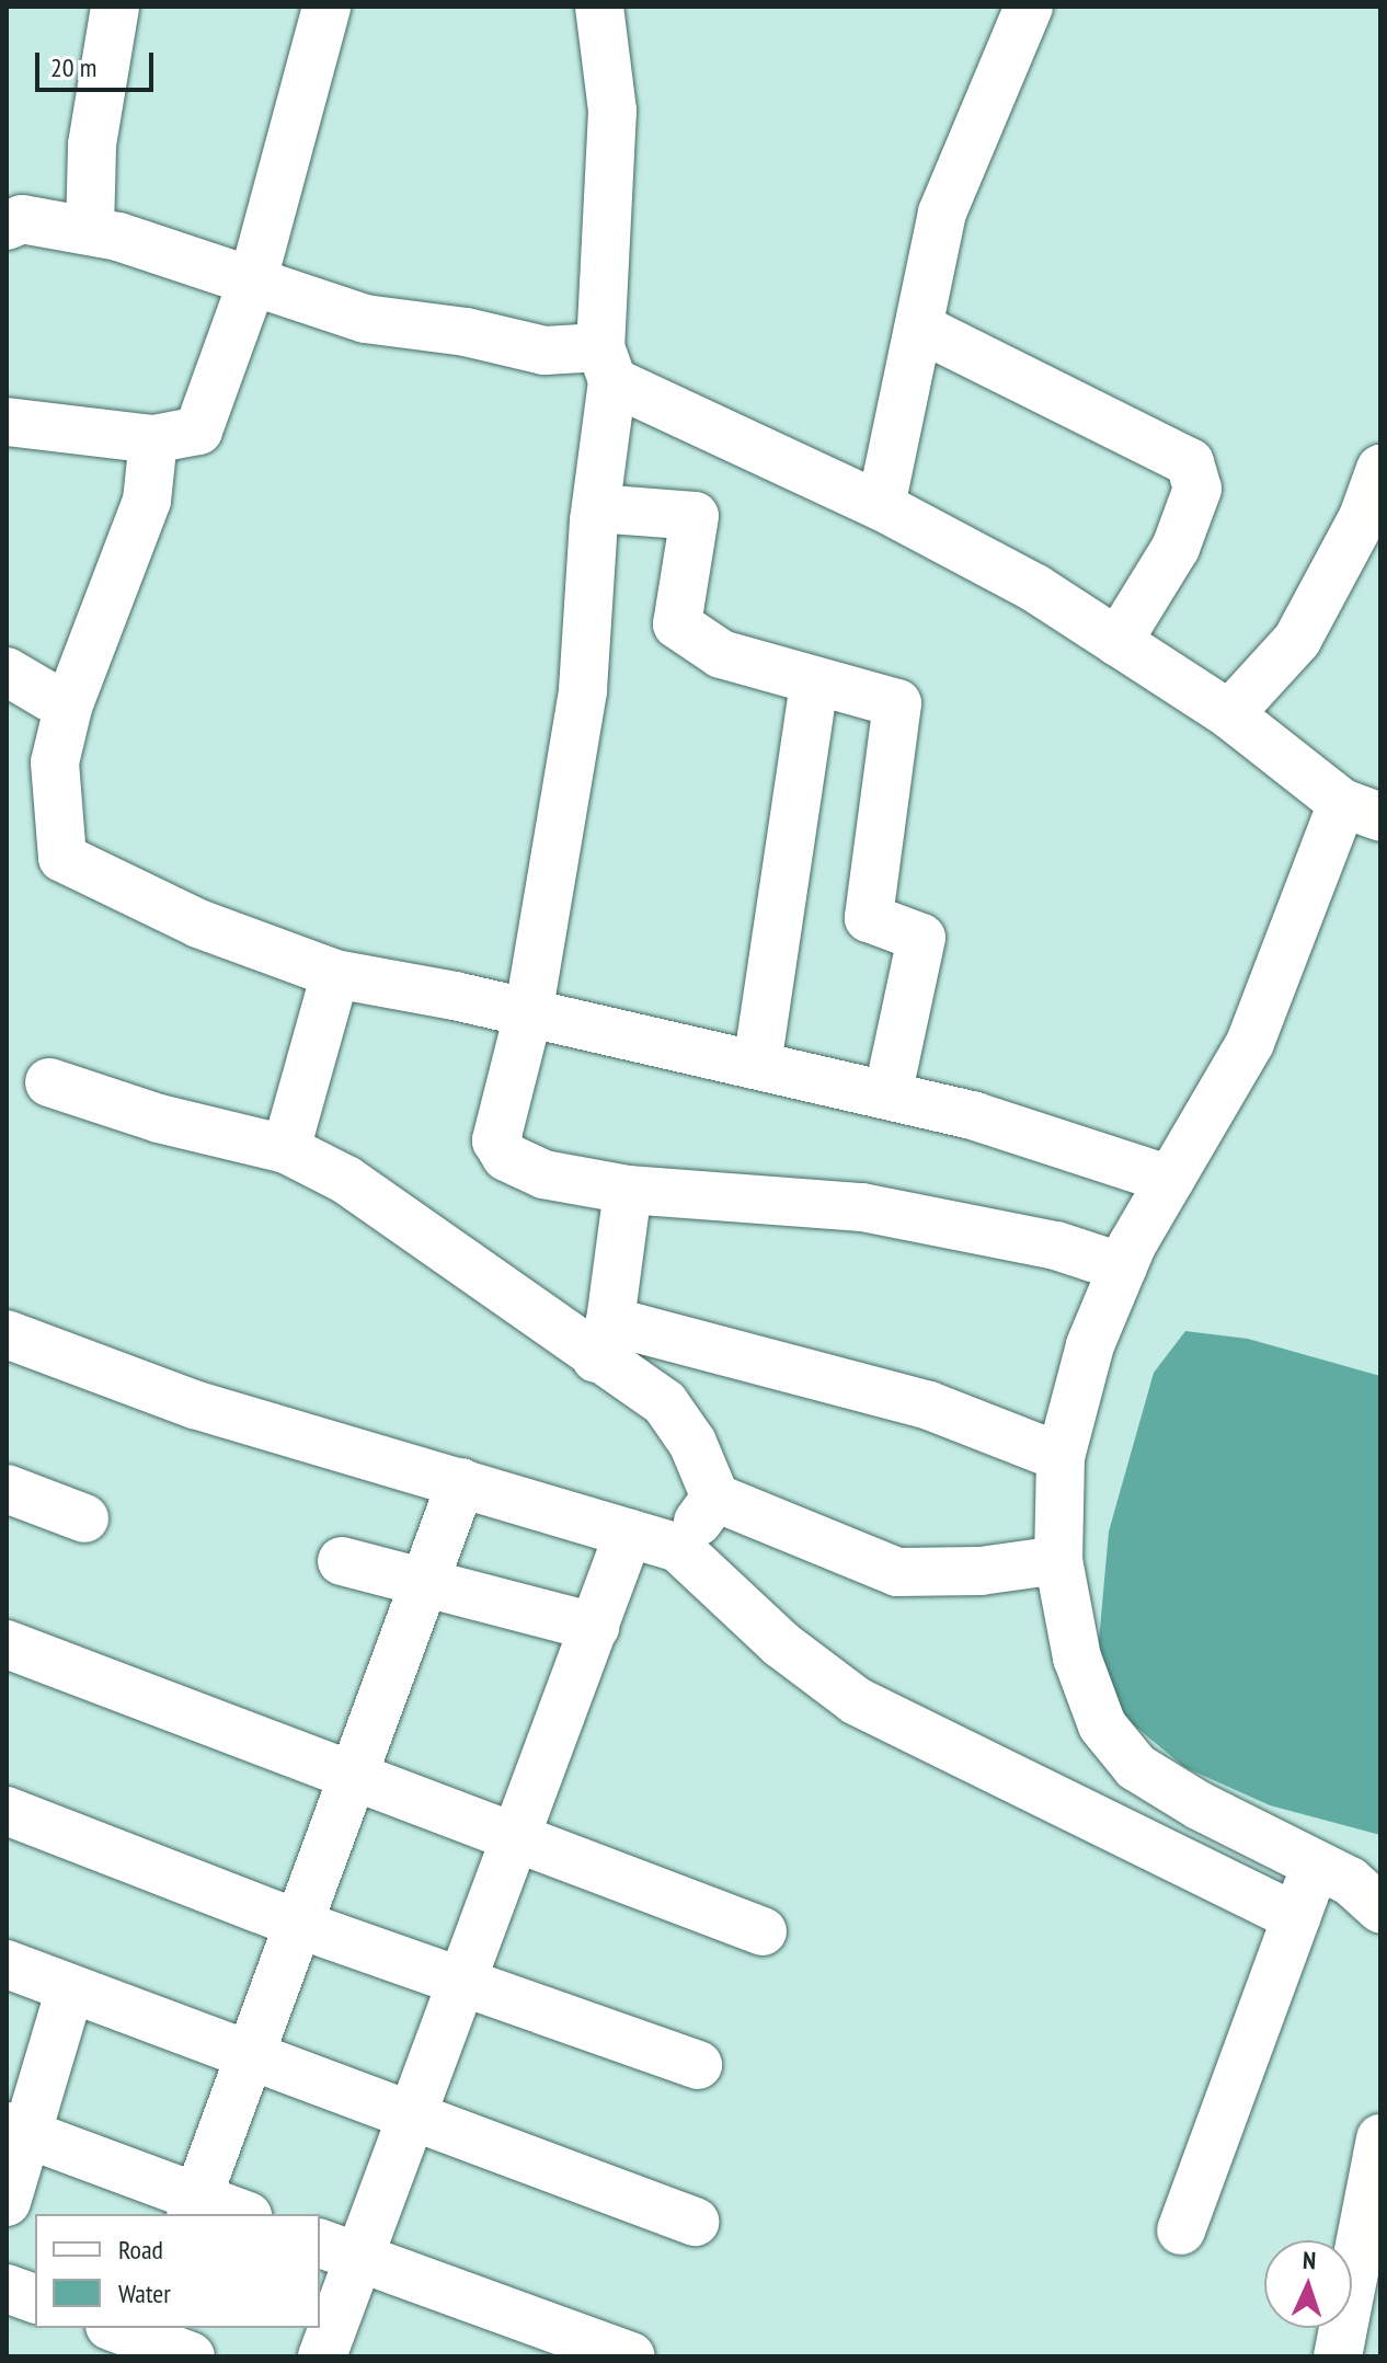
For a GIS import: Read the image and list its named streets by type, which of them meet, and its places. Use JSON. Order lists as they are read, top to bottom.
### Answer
{
  "legend": ["Road", "Water"],
  "scale_bar": "20 m",
  "north": "top"
}
